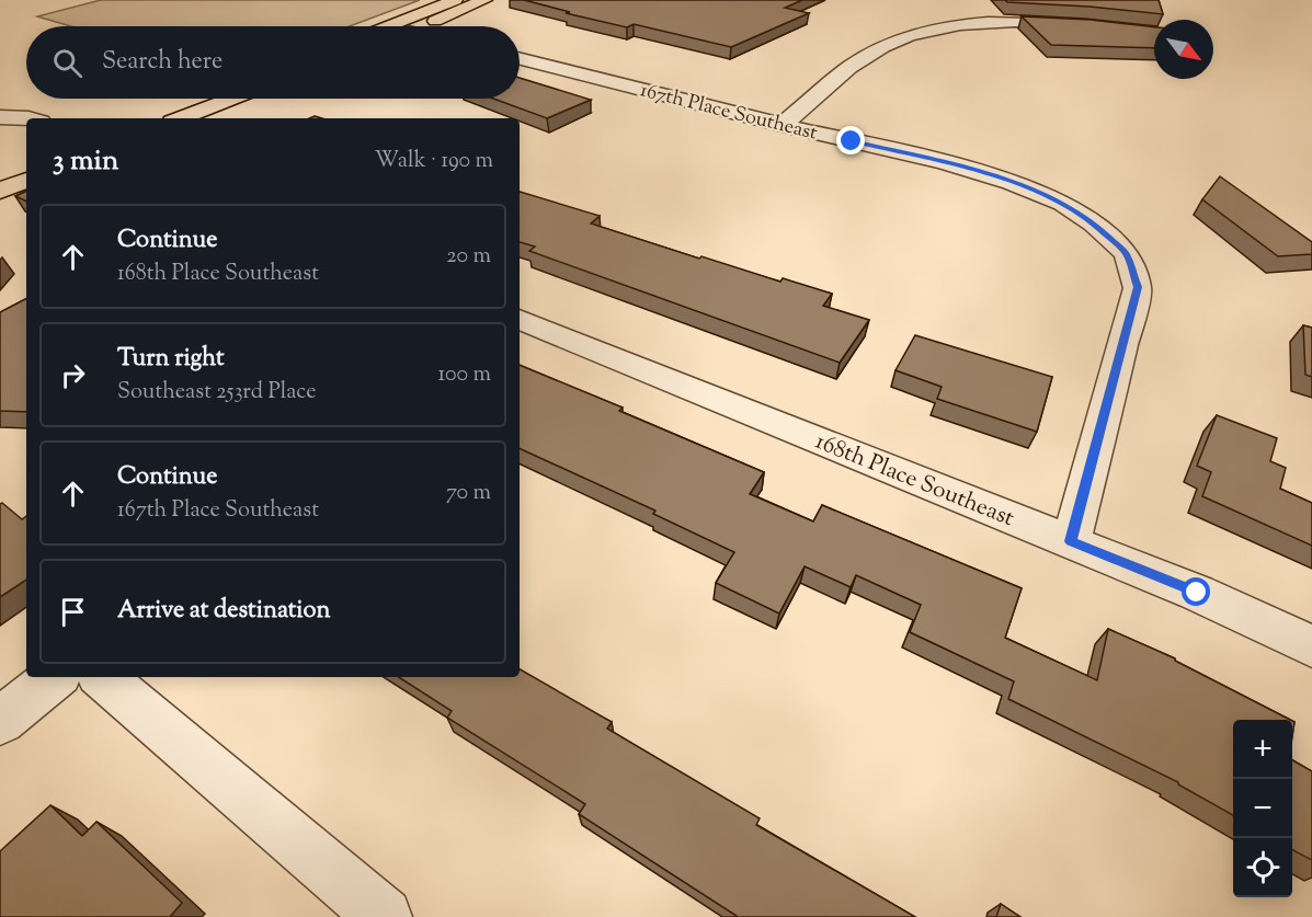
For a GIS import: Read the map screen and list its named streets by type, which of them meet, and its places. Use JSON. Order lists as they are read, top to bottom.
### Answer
{
  "streets": {
    "street": ["167th Place Southeast", "168th Place Southeast"]
  },
  "crossings": [
    ["167th Place Southeast", "168th Place Southeast"]
  ],
  "north": "bottom right",
  "page": {
    "search": "Search here",
    "heading": ["3 min", "Walk · 190 m"],
    "list": [
      ["Continue", "168th Place Southeast", "20 m"],
      ["Turn right", "Southeast 253rd Place", "100 m"],
      ["Continue", "167th Place Southeast", "70 m"],
      "Arrive at destination"
    ],
    "map_buttons": ["+", "−"]
  }
}
